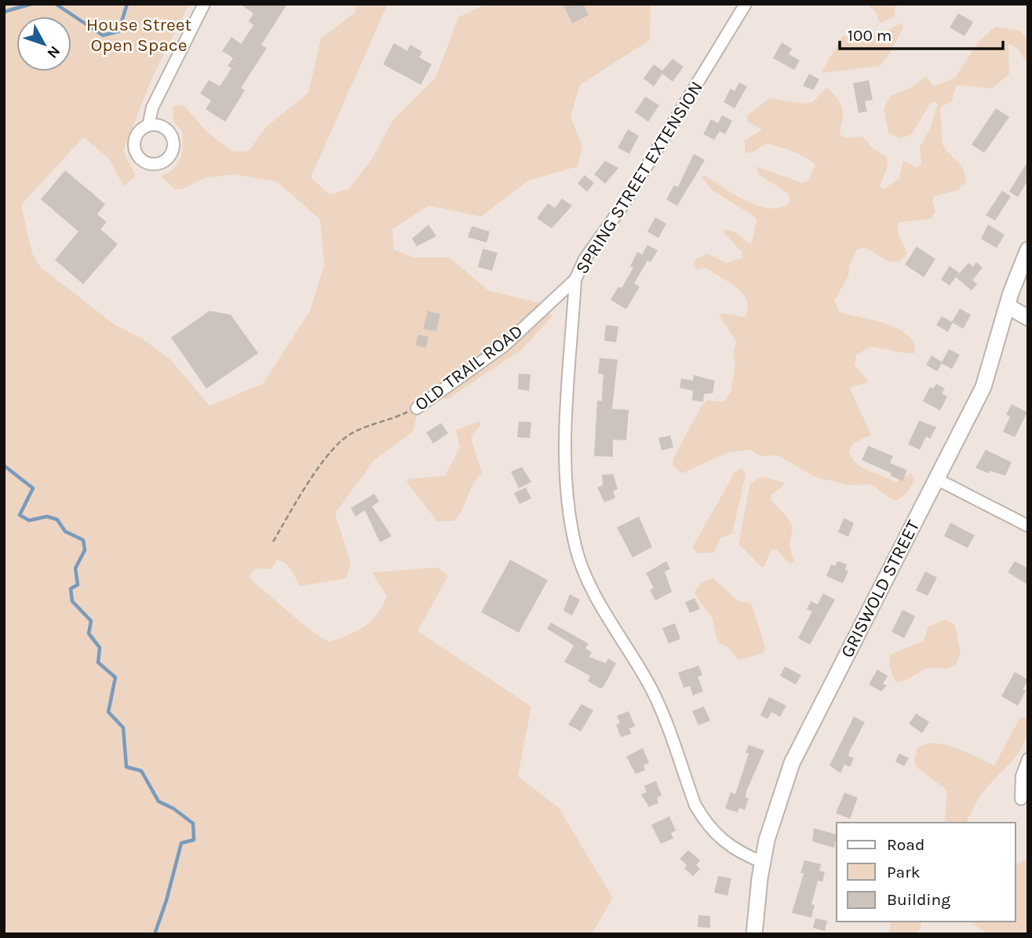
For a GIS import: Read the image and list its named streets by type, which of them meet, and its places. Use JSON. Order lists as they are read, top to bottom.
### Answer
{
  "streets": {
    "main road": ["GRISWOLD STREET"],
    "street": ["SPRING STREET EXTENSION", "OLD TRAIL ROAD"]
  },
  "crossings": [
    ["SPRING STREET EXTENSION", "OLD TRAIL ROAD"],
    ["SPRING STREET EXTENSION", "GRISWOLD STREET"]
  ],
  "parks": ["House Street Open Space"],
  "legend": ["Road", "Park", "Building"],
  "scale_bar": "100 m",
  "north": "bottom right"
}
